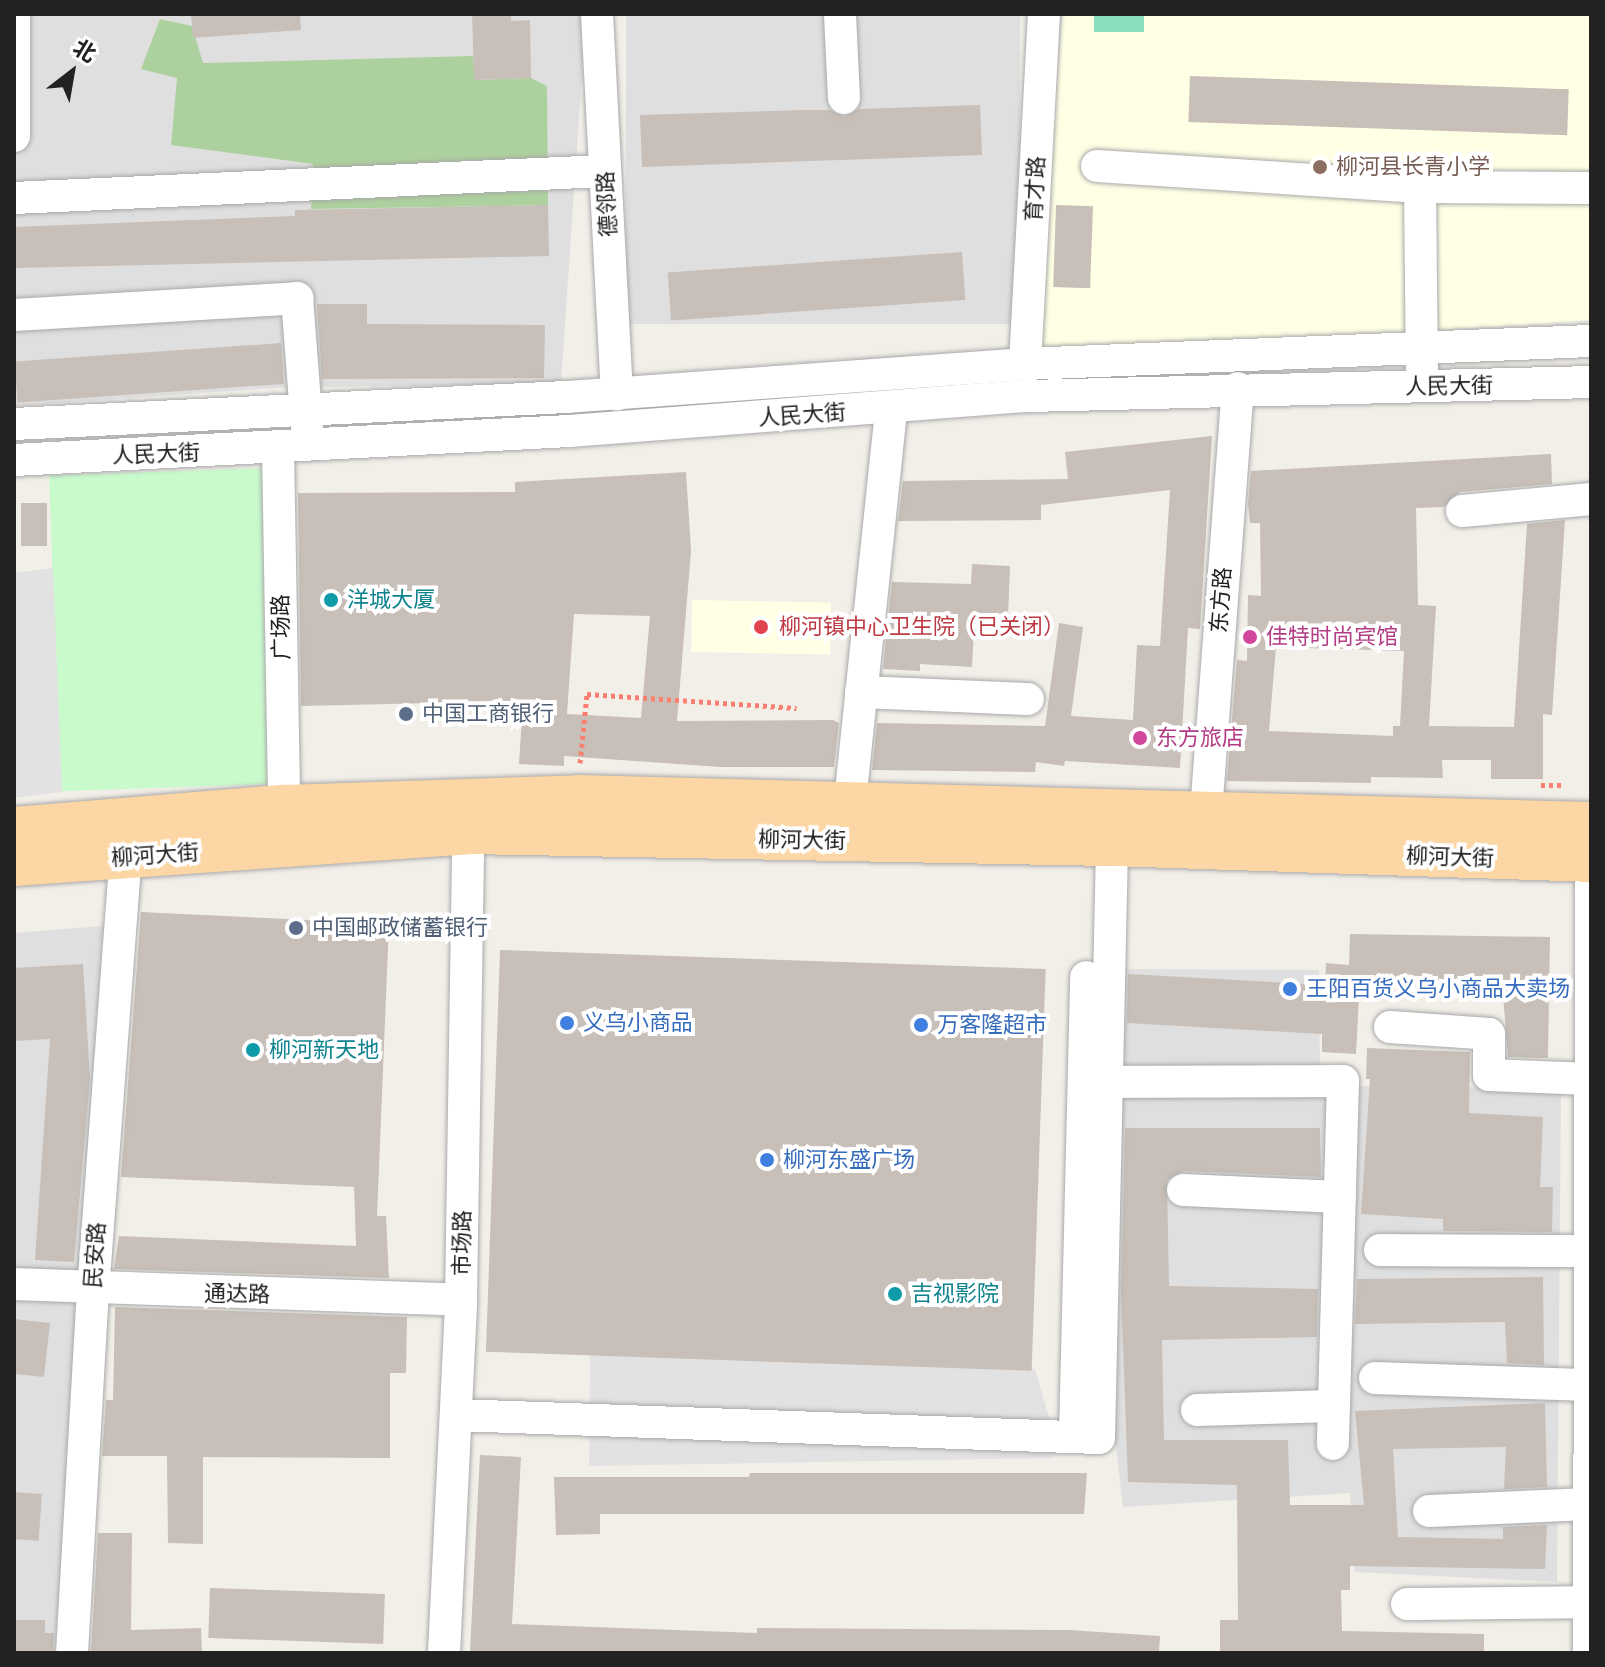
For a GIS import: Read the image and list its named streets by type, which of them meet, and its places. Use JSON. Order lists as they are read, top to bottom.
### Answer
{
  "streets": {
    "main road": ["柳河大街"],
    "street": [
      "育才路",
      "德邻路",
      "人民大街",
      "东方路",
      "广场路",
      "市场路",
      "民安路",
      "通达路"
    ]
  },
  "crossings": [
    ["育才路", "人民大街"],
    ["德邻路", "人民大街"],
    ["人民大街", "东方路"],
    ["人民大街", "广场路"],
    ["东方路", "柳河大街"],
    ["广场路", "柳河大街"],
    ["柳河大街", "市场路"],
    ["柳河大街", "民安路"],
    ["市场路", "通达路"],
    ["民安路", "通达路"]
  ],
  "places": [
    "柳河县长青小学",
    "洋城大厦",
    "柳河镇中心卫生院（已关闭）",
    "佳特时尚宾馆",
    "中国工商银行",
    "东方旅店",
    "中国邮政储蓄银行",
    "王阳百货义乌小商品大卖场",
    "义乌小商品",
    "万客隆超市",
    "柳河新天地",
    "柳河东盛广场",
    "吉视影院"
  ],
  "north": "top right"
}
